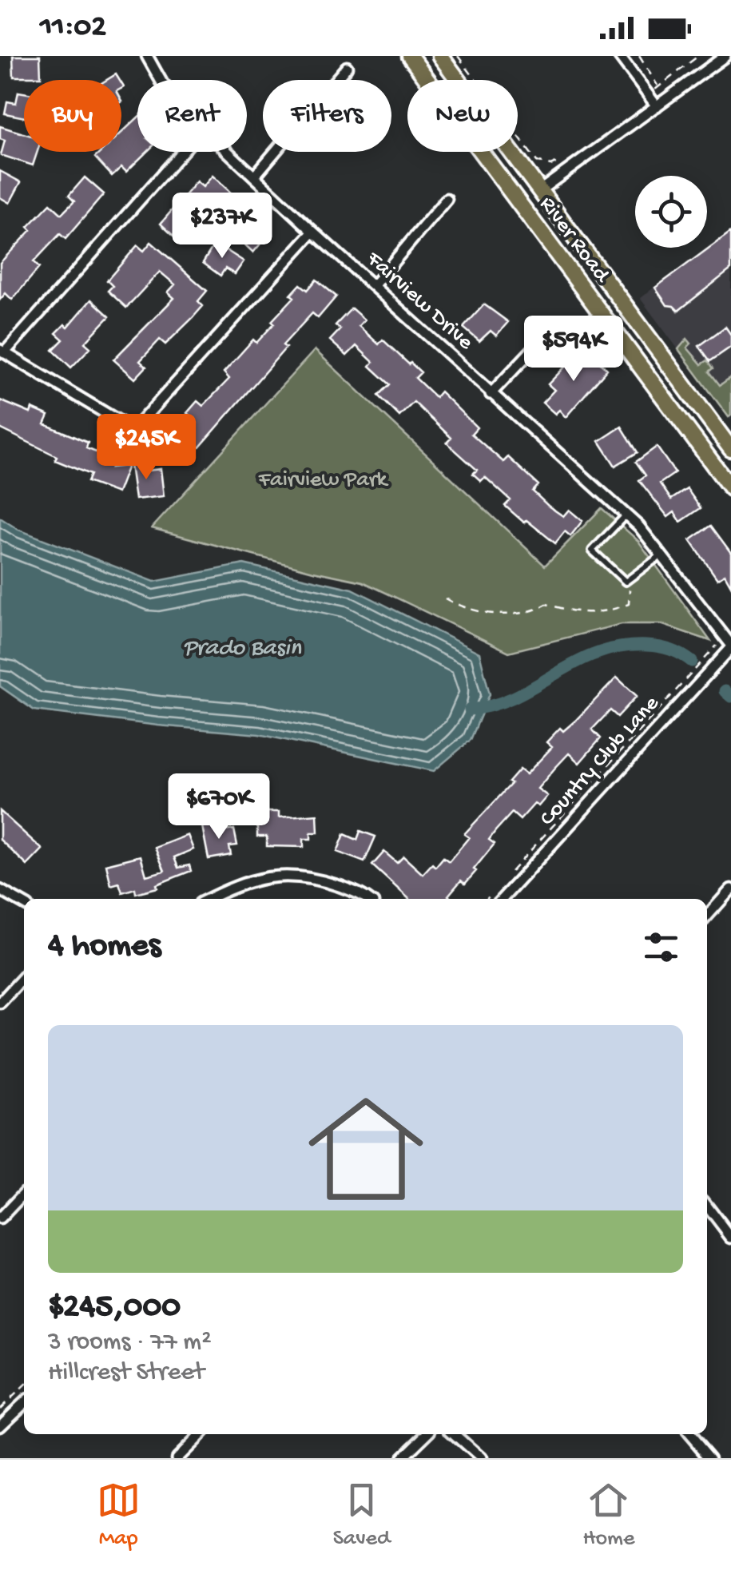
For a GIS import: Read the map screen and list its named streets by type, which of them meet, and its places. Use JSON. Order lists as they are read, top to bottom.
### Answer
{
  "streets": {
    "main road": ["River Road"],
    "street": ["Fairview Drive", "Country Club Lane"]
  },
  "crossings": [
    ["Fairview Drive", "Country Club Lane"]
  ],
  "water": ["Prado Basin"],
  "parks": ["Fairview Park"],
  "page": {
    "status": "11:02",
    "chip": [
      "Buy",
      "Rent",
      "Filters",
      "New"
    ],
    "price": [
      "$237K",
      "$594K",
      "$245K",
      "$670K"
    ],
    "heading": "4 homes",
    "list": [
      {
        "name": "$245,000",
        "note": "3 rooms · 77 m² · Hillcrest Street"
      }
    ],
    "tabs": ["Map", "Saved", "Home"]
  }
}
